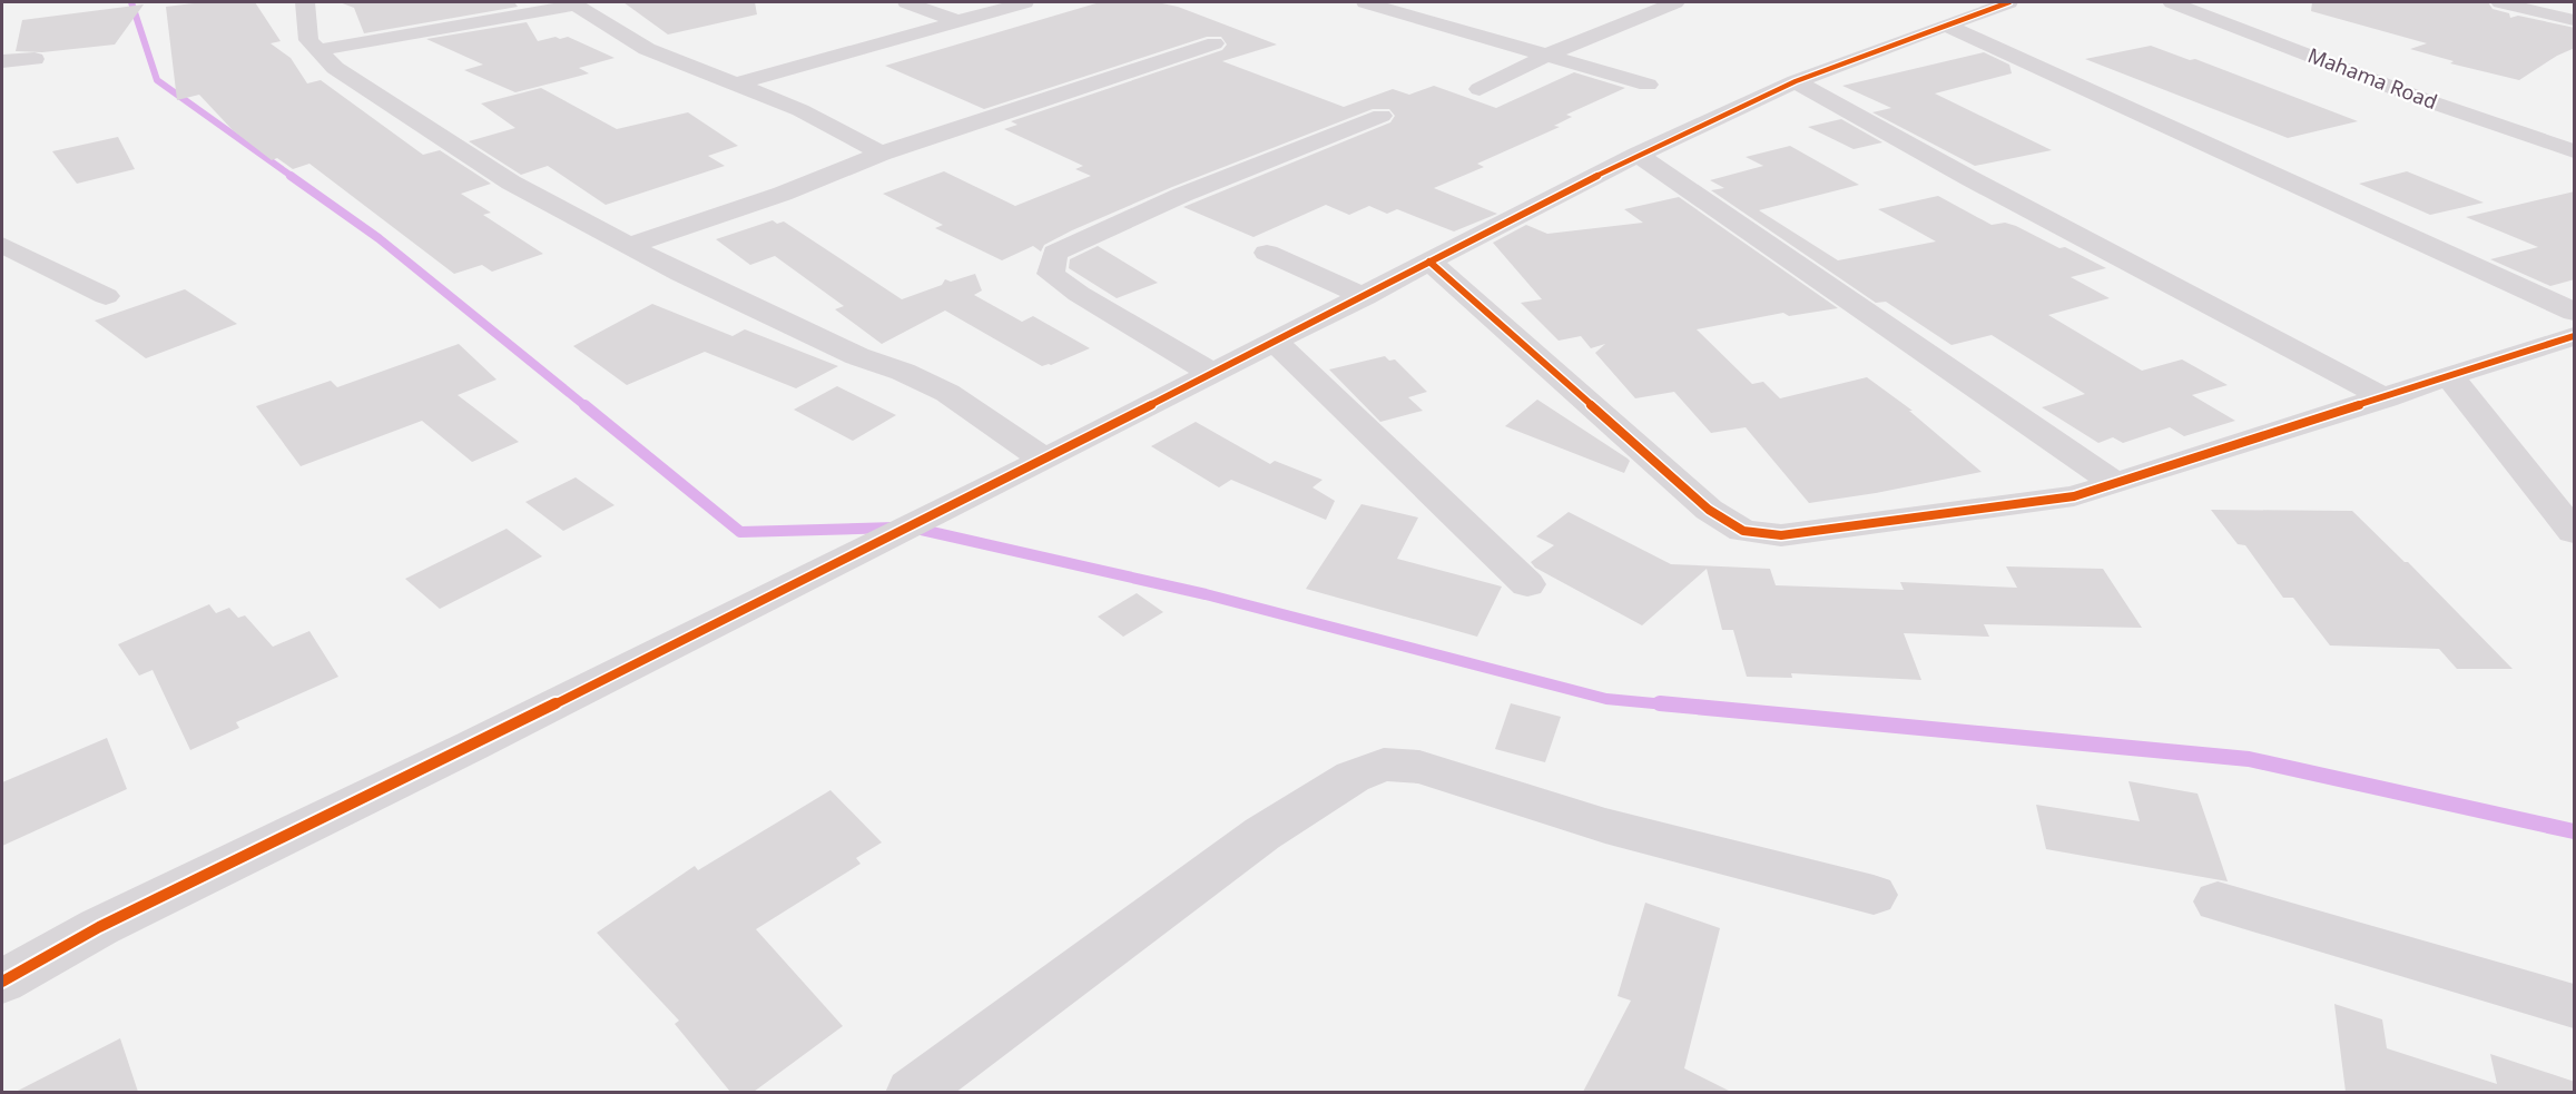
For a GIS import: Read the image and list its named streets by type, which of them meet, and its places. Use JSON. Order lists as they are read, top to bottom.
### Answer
{
  "streets": {
    "street": ["Mahama Road"]
  }
}
